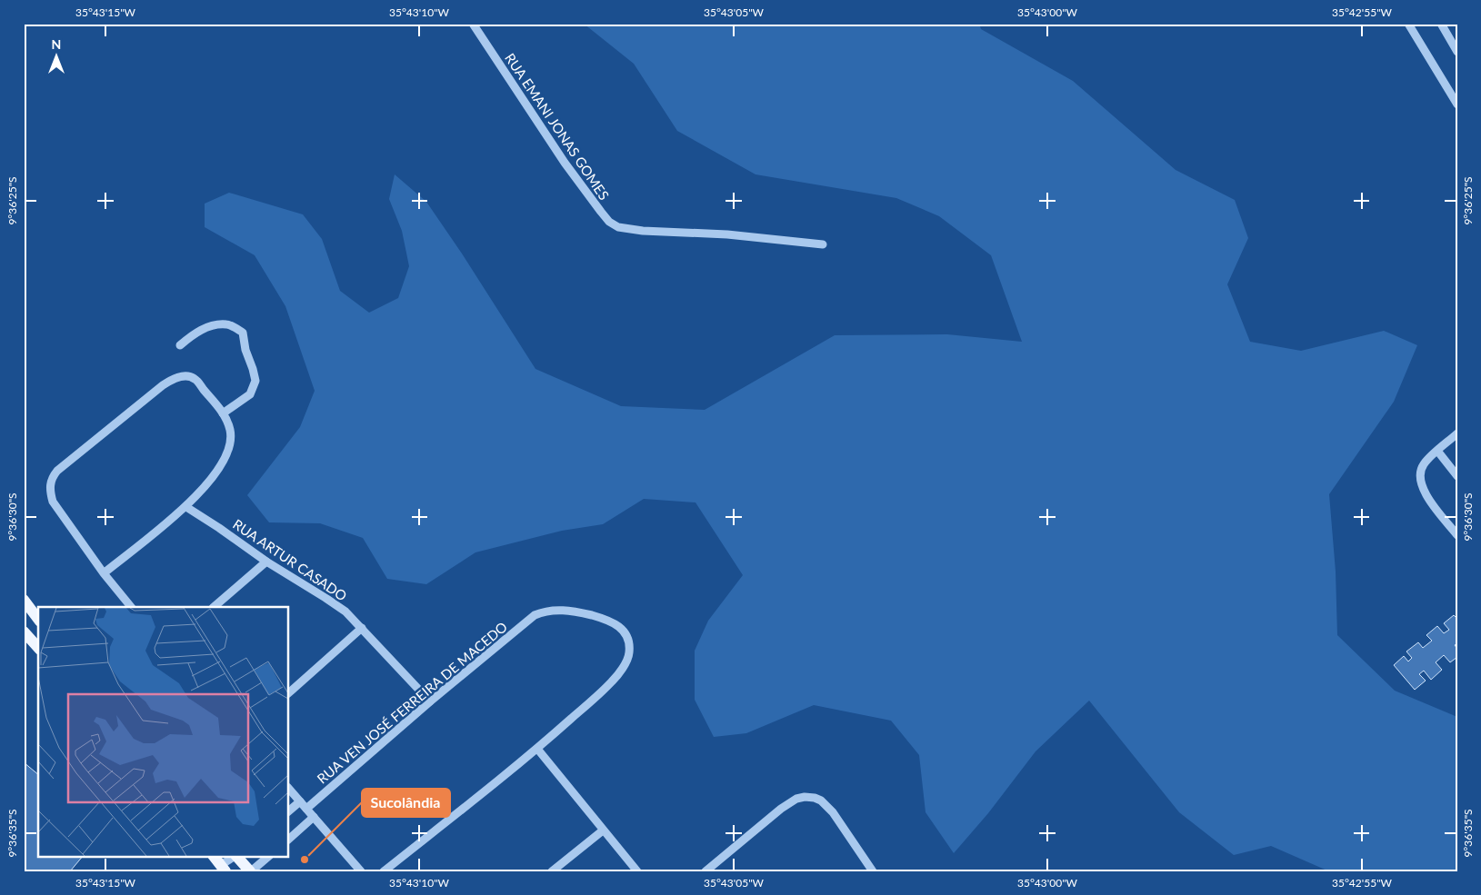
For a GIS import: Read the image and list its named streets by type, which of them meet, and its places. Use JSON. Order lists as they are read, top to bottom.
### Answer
{
  "streets": {
    "street": ["RUA EMANI JONAS GOMES", "RUA ARTUR CASADO", "RUA VEN JOSÉ FERREIRA DE MACEDO"]
  },
  "crossings": [
    ["RUA ARTUR CASADO", "RUA VEN JOSÉ FERREIRA DE MACEDO"]
  ],
  "places": ["Sucolândia"],
  "north": "top",
  "coordinates": [
    "35°43'15\"W",
    "35°43'10\"W",
    "35°43'05\"W",
    "35°43'00\"W",
    "35°42'55\"W",
    "9°36'25\"S",
    "9°36'30\"S",
    "9°36'35\"S"
  ]
}
